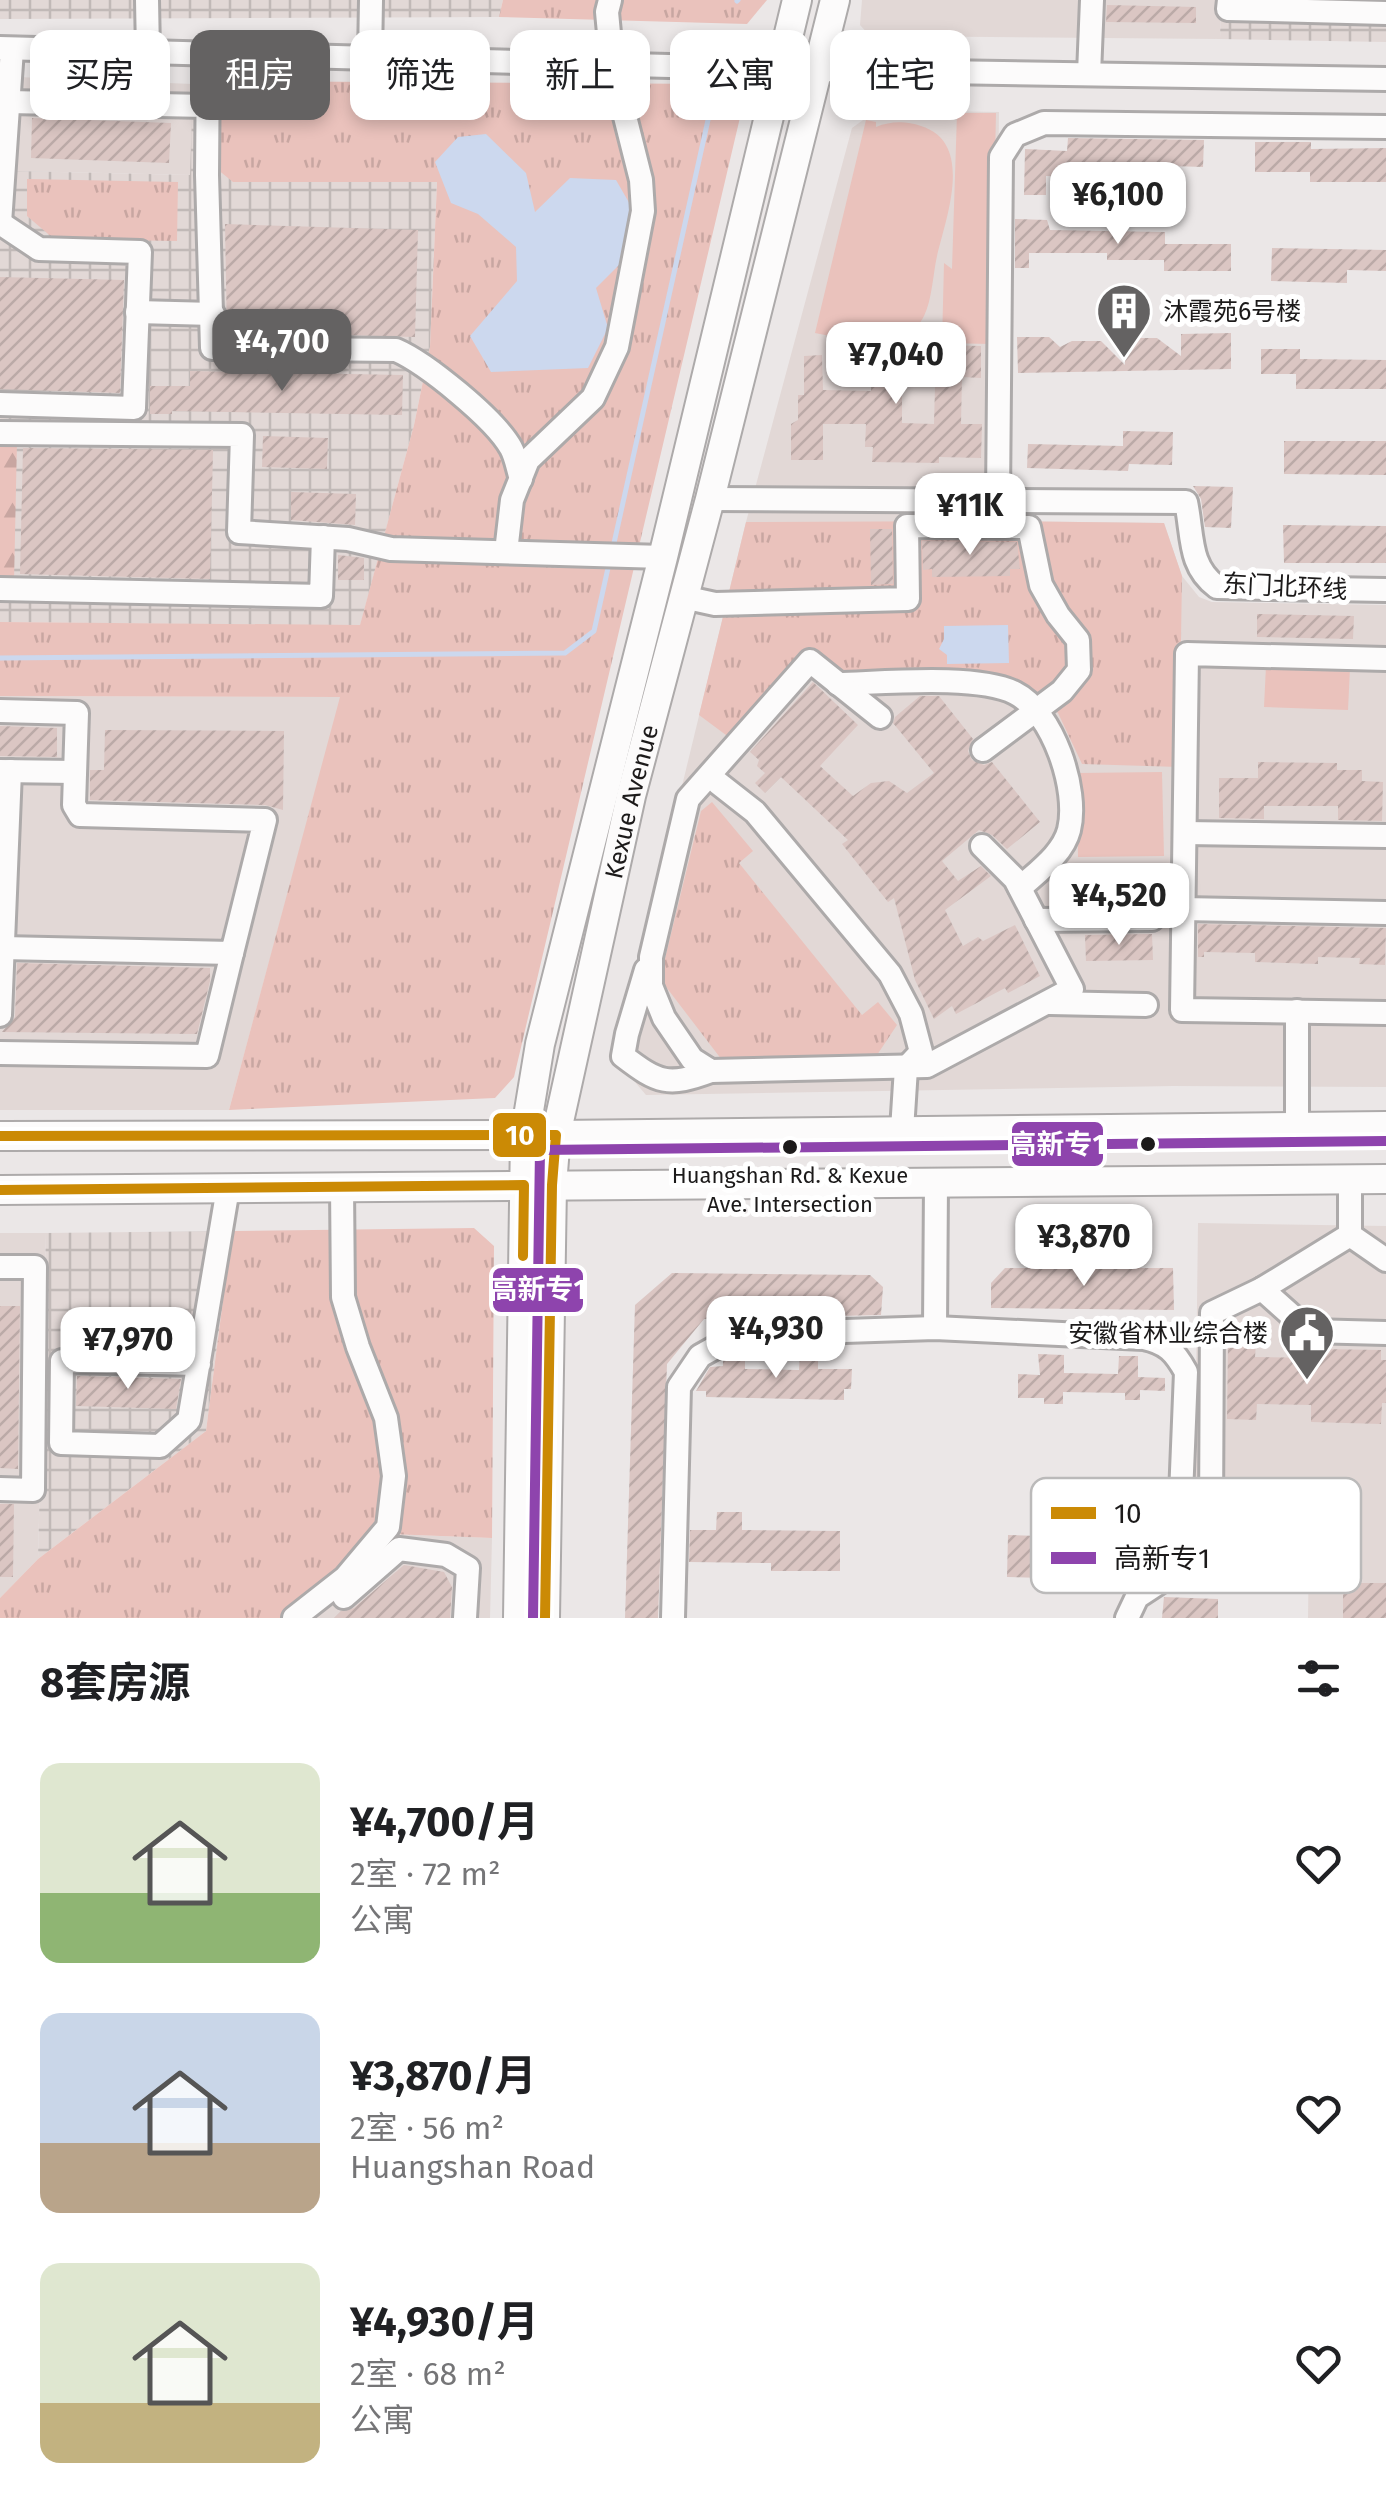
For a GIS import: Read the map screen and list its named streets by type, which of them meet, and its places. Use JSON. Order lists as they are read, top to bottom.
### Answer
{
  "streets": {
    "main road": ["Kexue Avenue"],
    "street": ["东门北环线"]
  },
  "places": {
    "building": ["沐霞苑6号楼"],
    "other": ["Huangshan Rd. & Kexue Ave. Intersection"],
    "public building": ["安徽省林业综合楼"]
  },
  "lines": ["transit line 10", "transit line 高新专1"],
  "legend": ["10", "高新专1"],
  "page": {
    "chip": [
      "买房",
      "租房",
      "筛选",
      "新上",
      "公寓",
      "住宅"
    ],
    "price": [
      "¥6,100",
      "¥4,700",
      "¥7,040",
      "¥11K",
      "¥4,520",
      "¥3,870",
      "¥4,930",
      "¥7,970"
    ],
    "heading": "8套房源",
    "list": [
      {
        "name": "¥4,700/月",
        "note": "2室 · 72 m² · 公寓"
      },
      {
        "name": "¥3,870/月",
        "note": "2室 · 56 m² · Huangshan Road"
      },
      {
        "name": "¥4,930/月",
        "note": "2室 · 68 m² · 公寓"
      }
    ]
  }
}
